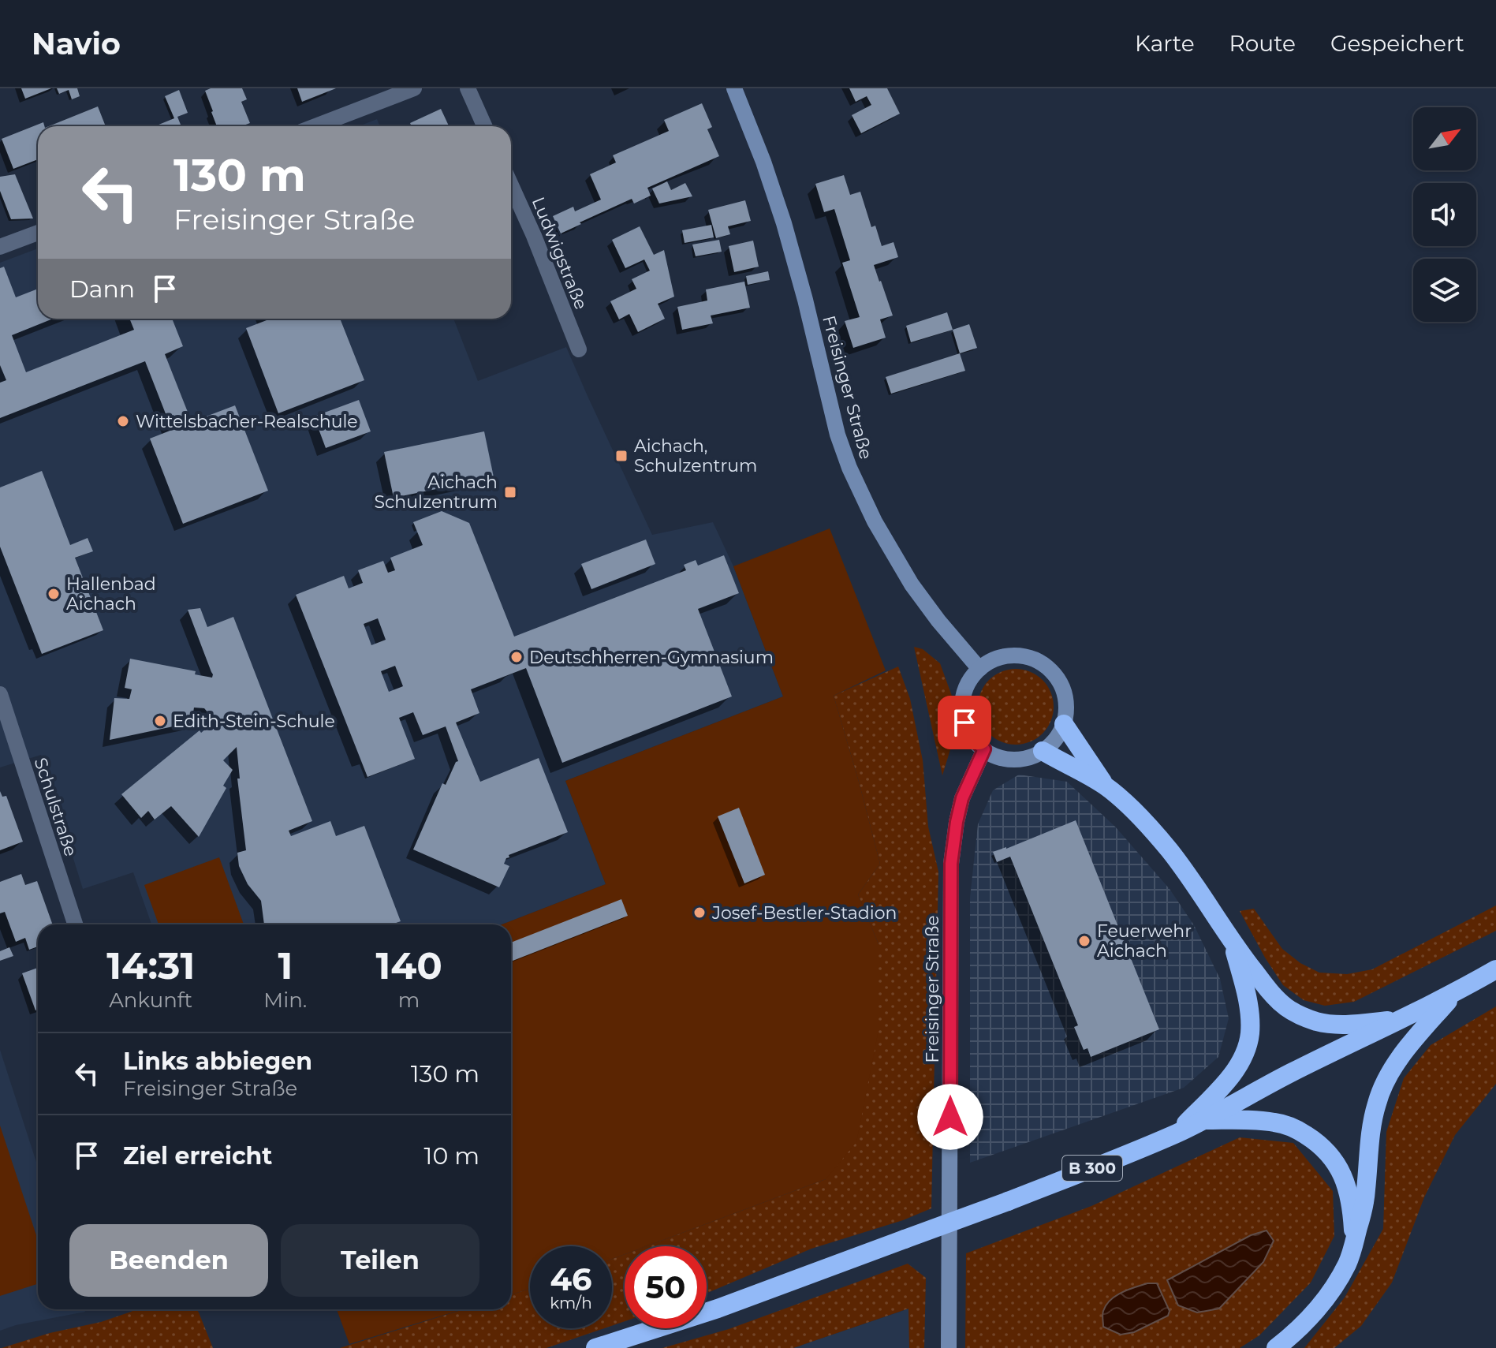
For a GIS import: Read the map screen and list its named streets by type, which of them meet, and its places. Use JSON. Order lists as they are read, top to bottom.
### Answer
{
  "streets": {
    "highway": ["B 300"],
    "main road": ["Freisinger Straße"],
    "street": ["Ludwigstraße", "Schulstraße"]
  },
  "places": {
    "other": [
      "Wittelsbacher-Realschule",
      "Hallenbad Aichach",
      "Deutschherren-Gymnasium",
      "Edith-Stein-Schule",
      "Josef-Bestler-Stadion",
      "Feuerwehr Aichach"
    ],
    "transit": ["Aichach, Schulzentrum", "Aichach Schulzentrum"]
  },
  "north": "top right",
  "page": {
    "header": "Navio",
    "nav": ["Karte", "Route", "Gespeichert"],
    "turn": ["130 m", "Freisinger Straße"],
    "then": "Dann",
    "eta": [
      "14:31",
      "Ankunft",
      "1",
      "Min.",
      "140",
      "m"
    ],
    "list": [
      {
        "name": "Links abbiegen",
        "note": "Freisinger Straße",
        "value": "130 m"
      },
      {
        "name": "Ziel erreicht",
        "value": "10 m"
      }
    ],
    "buttons": ["Beenden", "Teilen"],
    "speed": "46 km/h",
    "limit": "50"
  }
}
